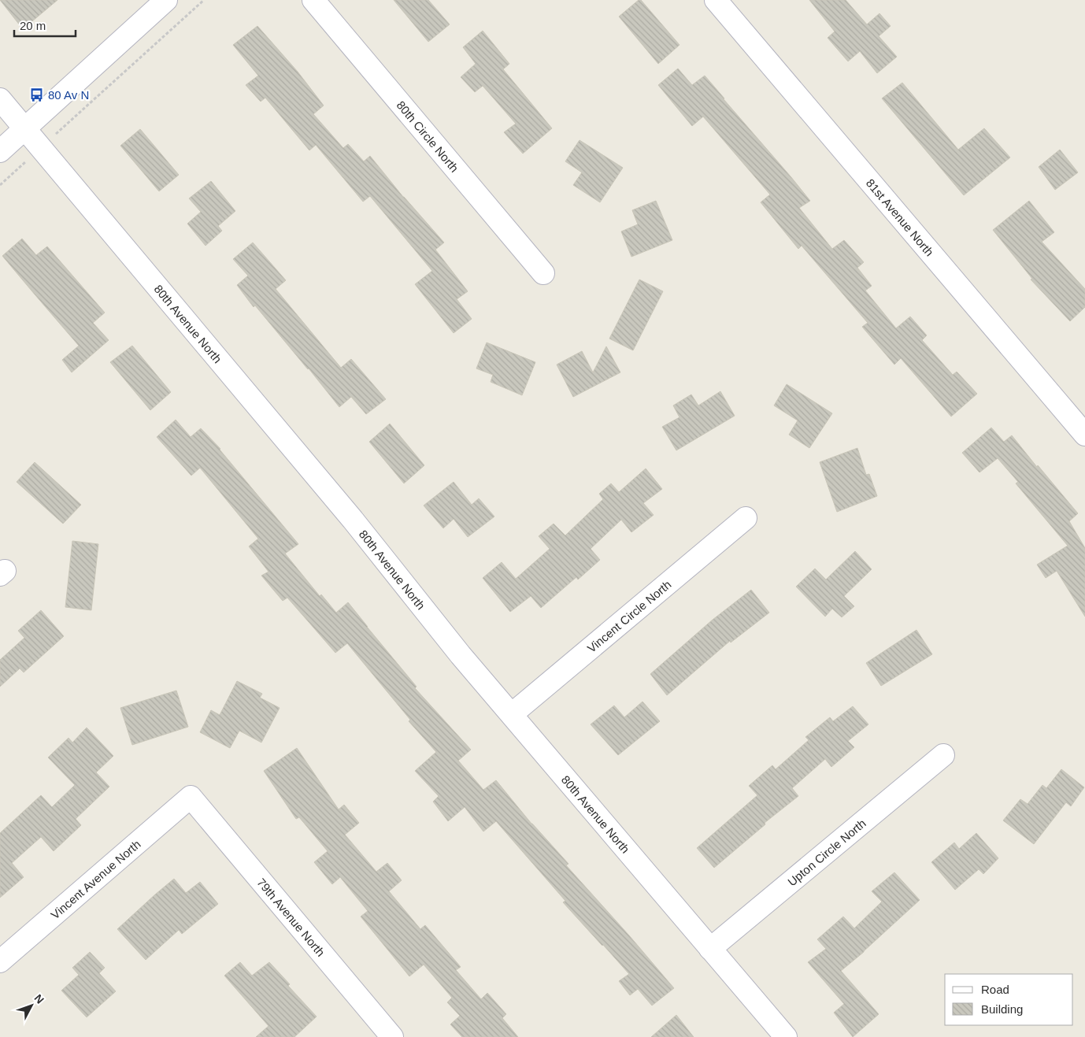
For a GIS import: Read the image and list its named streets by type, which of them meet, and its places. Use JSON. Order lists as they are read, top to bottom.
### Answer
{
  "streets": {
    "street": [
      "80th Circle North",
      "81st Avenue North",
      "80th Avenue North",
      "Vincent Circle North",
      "Upton Circle North",
      "Vincent Avenue North",
      "79th Avenue North"
    ]
  },
  "crossings": [
    ["80th Avenue North", "Vincent Circle North"],
    ["80th Avenue North", "Upton Circle North"],
    ["Vincent Avenue North", "79th Avenue North"]
  ],
  "places": {
    "bus stop": ["80 Av N"]
  },
  "legend": ["Road", "Building"],
  "scale_bar": "20 m",
  "north": "top right"
}
